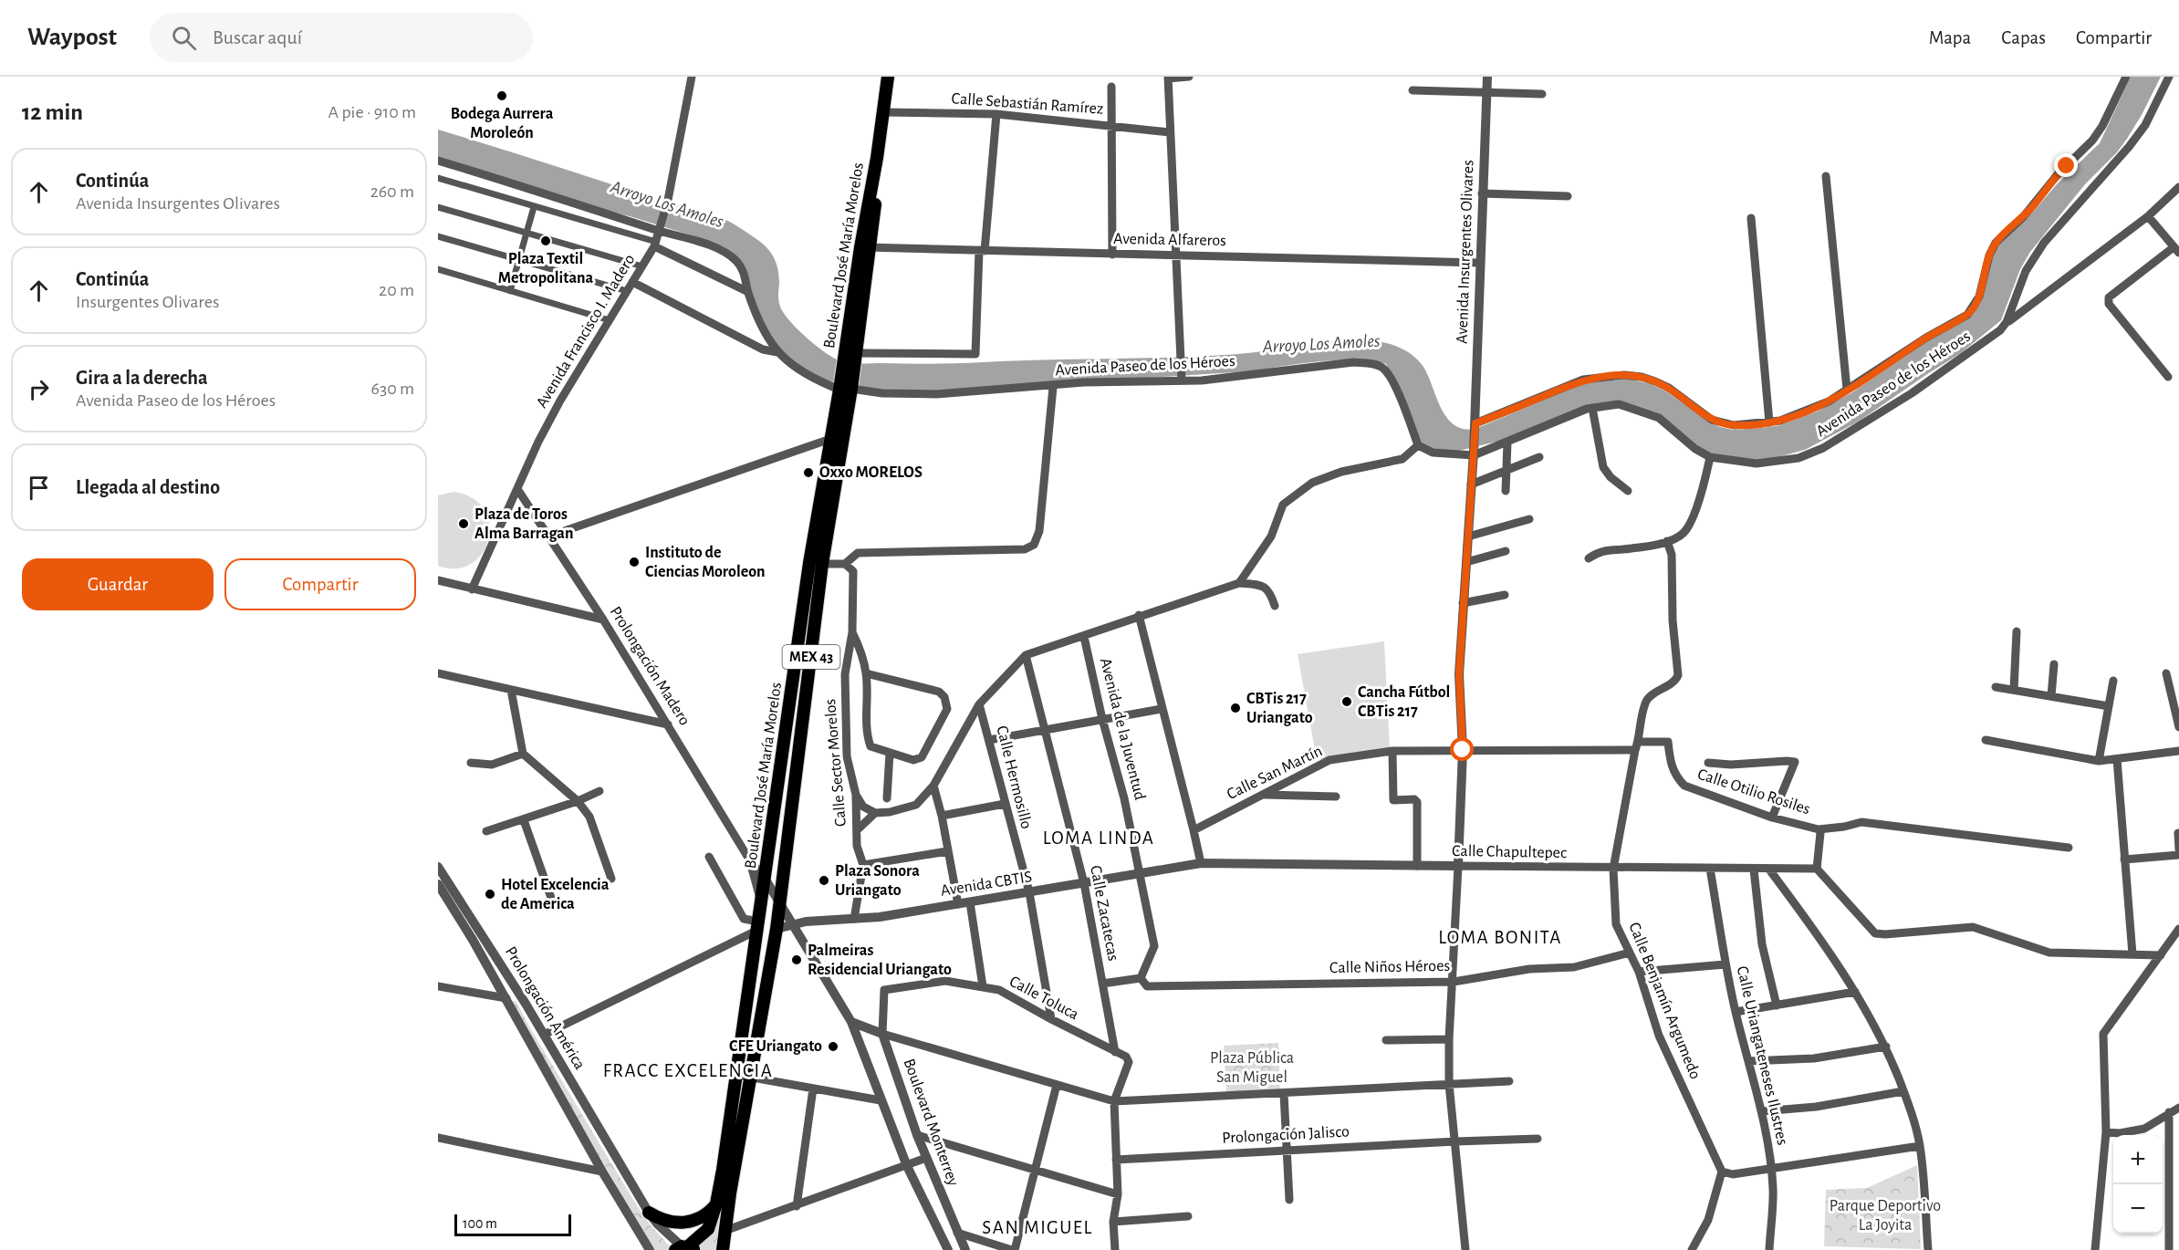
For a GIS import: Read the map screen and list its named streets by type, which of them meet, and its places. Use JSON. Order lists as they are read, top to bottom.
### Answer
{
  "streets": {
    "main road": ["Boulevard José María Morelos", "MEX 43"],
    "street": [
      "Calle Sebastián Ramírez",
      "Avenida Alfareros",
      "Avenida Insurgentes Olivares",
      "Avenida Francisco I. Madero",
      "Avenida Paseo de los Héroes",
      "Prolongación Madero",
      "Avenida de la Juventud",
      "Calle Sector Morelos",
      "Calle San Martín",
      "Calle Hermosillo",
      "Calle Otilio Rosiles",
      "Calle Chapultepec",
      "Avenida CBTIS",
      "Calle Zacatecas",
      "Calle Niños Héroes",
      "Calle Toluca",
      "Calle Benjamín Argumedo",
      "Prolongación América",
      "Calle Uriangateneses Ilustres",
      "Boulevard Monterrey",
      "Prolongación Jalisco"
    ]
  },
  "crossings": [
    ["Calle Sebastián Ramírez", "Boulevard José María Morelos"],
    ["Calle Sebastián Ramírez", "MEX 43"],
    ["Avenida Alfareros", "Avenida Insurgentes Olivares"],
    ["Avenida Alfareros", "Boulevard José María Morelos"],
    ["Avenida Insurgentes Olivares", "Avenida Paseo de los Héroes"],
    ["Boulevard José María Morelos", "Avenida Paseo de los Héroes"],
    ["Boulevard José María Morelos", "MEX 43"],
    ["Boulevard José María Morelos", "Prolongación Madero"],
    ["Boulevard José María Morelos", "Avenida CBTIS"],
    ["Boulevard José María Morelos", "Prolongación América"],
    ["Boulevard José María Morelos", "Boulevard Monterrey"],
    ["Avenida Francisco I. Madero", "Avenida Paseo de los Héroes"],
    ["Avenida Francisco I. Madero", "Prolongación Madero"],
    ["Prolongación Madero", "Boulevard Monterrey"],
    ["Avenida de la Juventud", "Avenida CBTIS"],
    ["Avenida de la Juventud", "Calle Niños Héroes"],
    ["Calle Sector Morelos", "Avenida CBTIS"],
    ["Calle San Martín", "Calle Otilio Rosiles"],
    ["Calle San Martín", "Calle Benjamín Argumedo"],
    ["Calle Hermosillo", "Avenida CBTIS"],
    ["Calle Hermosillo", "Calle Toluca"],
    ["Calle Otilio Rosiles", "Calle Chapultepec"],
    ["Calle Otilio Rosiles", "Calle Benjamín Argumedo"],
    ["Calle Chapultepec", "Avenida CBTIS"],
    ["Calle Chapultepec", "Calle Benjamín Argumedo"],
    ["Calle Chapultepec", "Calle Uriangateneses Ilustres"],
    ["Avenida CBTIS", "Calle Zacatecas"],
    ["Avenida CBTIS", "Boulevard Monterrey"],
    ["Calle Zacatecas", "Calle Toluca"],
    ["Calle Niños Héroes", "Calle Benjamín Argumedo"],
    ["Calle Toluca", "Boulevard Monterrey"]
  ],
  "districts": [
    "LOMA LINDA",
    "LOMA BONITA",
    "FRACC EXCELENCIA",
    "SAN MIGUEL"
  ],
  "water": ["Arroyo Los Amoles"],
  "parks": ["Plaza Pública San Miguel", "Parque Deportivo La Joyita"],
  "places": [
    "Bodega Aurrera Moroleón",
    "Plaza Textil Metropolitana",
    "Oxxo MORELOS",
    "Plaza de Toros Alma Barragan",
    "Instituto de Ciencias Moroleon",
    "Cancha Fútbol CBTis 217",
    "CBTis 217 Uriangato",
    "Plaza Sonora Uriangato",
    "Hotel Excelencia de America",
    "Palmeiras Residencial Uriangato",
    "CFE Uriangato"
  ],
  "scale_bar": "100 m",
  "page": {
    "header": "Waypost",
    "search": "Buscar aquí",
    "nav": ["Mapa", "Capas", "Compartir"],
    "heading": ["12 min", "A pie · 910 m"],
    "list": [
      ["Continúa", "Avenida Insurgentes Olivares", "260 m"],
      ["Continúa", "Insurgentes Olivares", "20 m"],
      ["Gira a la derecha", "Avenida Paseo de los Héroes", "630 m"],
      "Llegada al destino"
    ],
    "buttons": ["Guardar", "Compartir"],
    "map_buttons": ["+", "−"],
    "scale": "100 m"
  }
}
